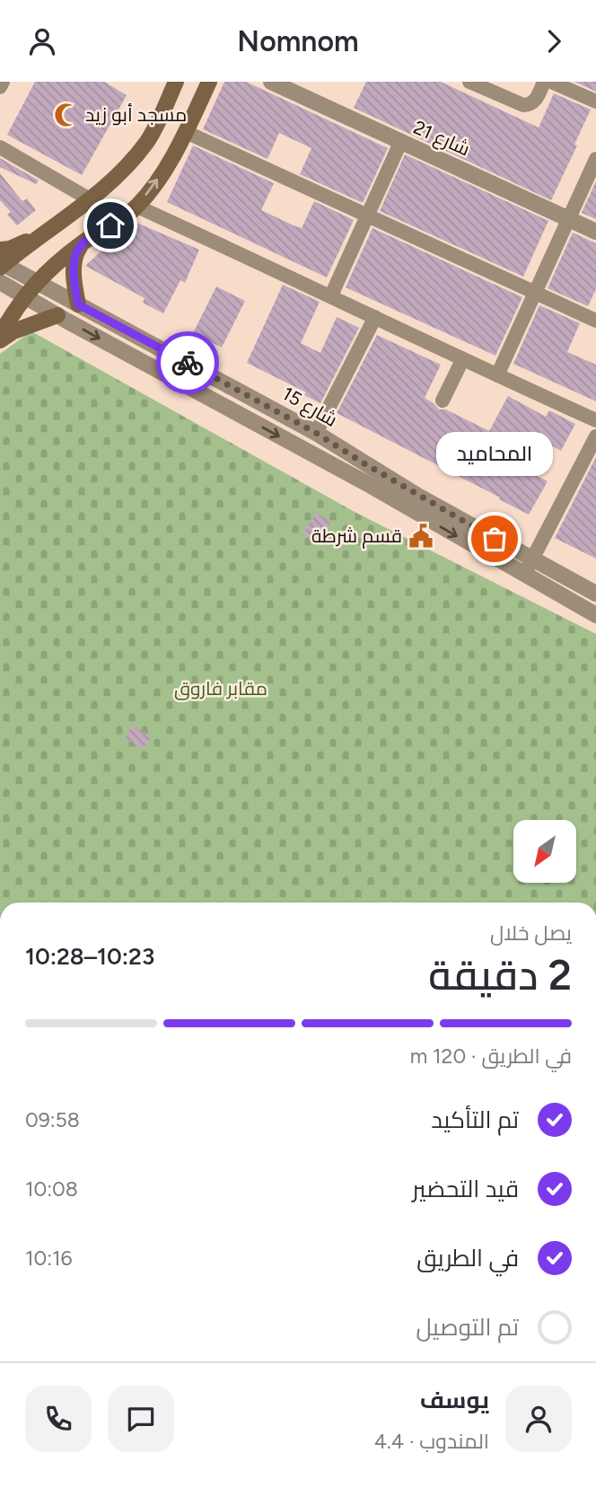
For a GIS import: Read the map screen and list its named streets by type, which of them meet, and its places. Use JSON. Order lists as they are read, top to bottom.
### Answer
{
  "streets": {
    "street": ["شارع 21", "شارع 15"]
  },
  "parks": ["مقابر فاروق"],
  "places": {
    "mosque": ["مسجد أبو زيد"],
    "public building": ["قسم شرطة"],
    "other": ["المحاميد"]
  },
  "north": "bottom left",
  "page": {
    "header": "Nomnom",
    "bubble": "المحاميد",
    "heading": ["2 دقيقة", "يصل خلال", "10:23–10:28"],
    "panel": ["يوسف", "المندوب · 4.4"],
    "bar": "في الطريق · 120 m",
    "list": [
      ["تم التأكيد", "09:58"],
      ["قيد التحضير", "10:08"],
      ["في الطريق", "10:16"],
      "تم التوصيل"
    ]
  }
}
